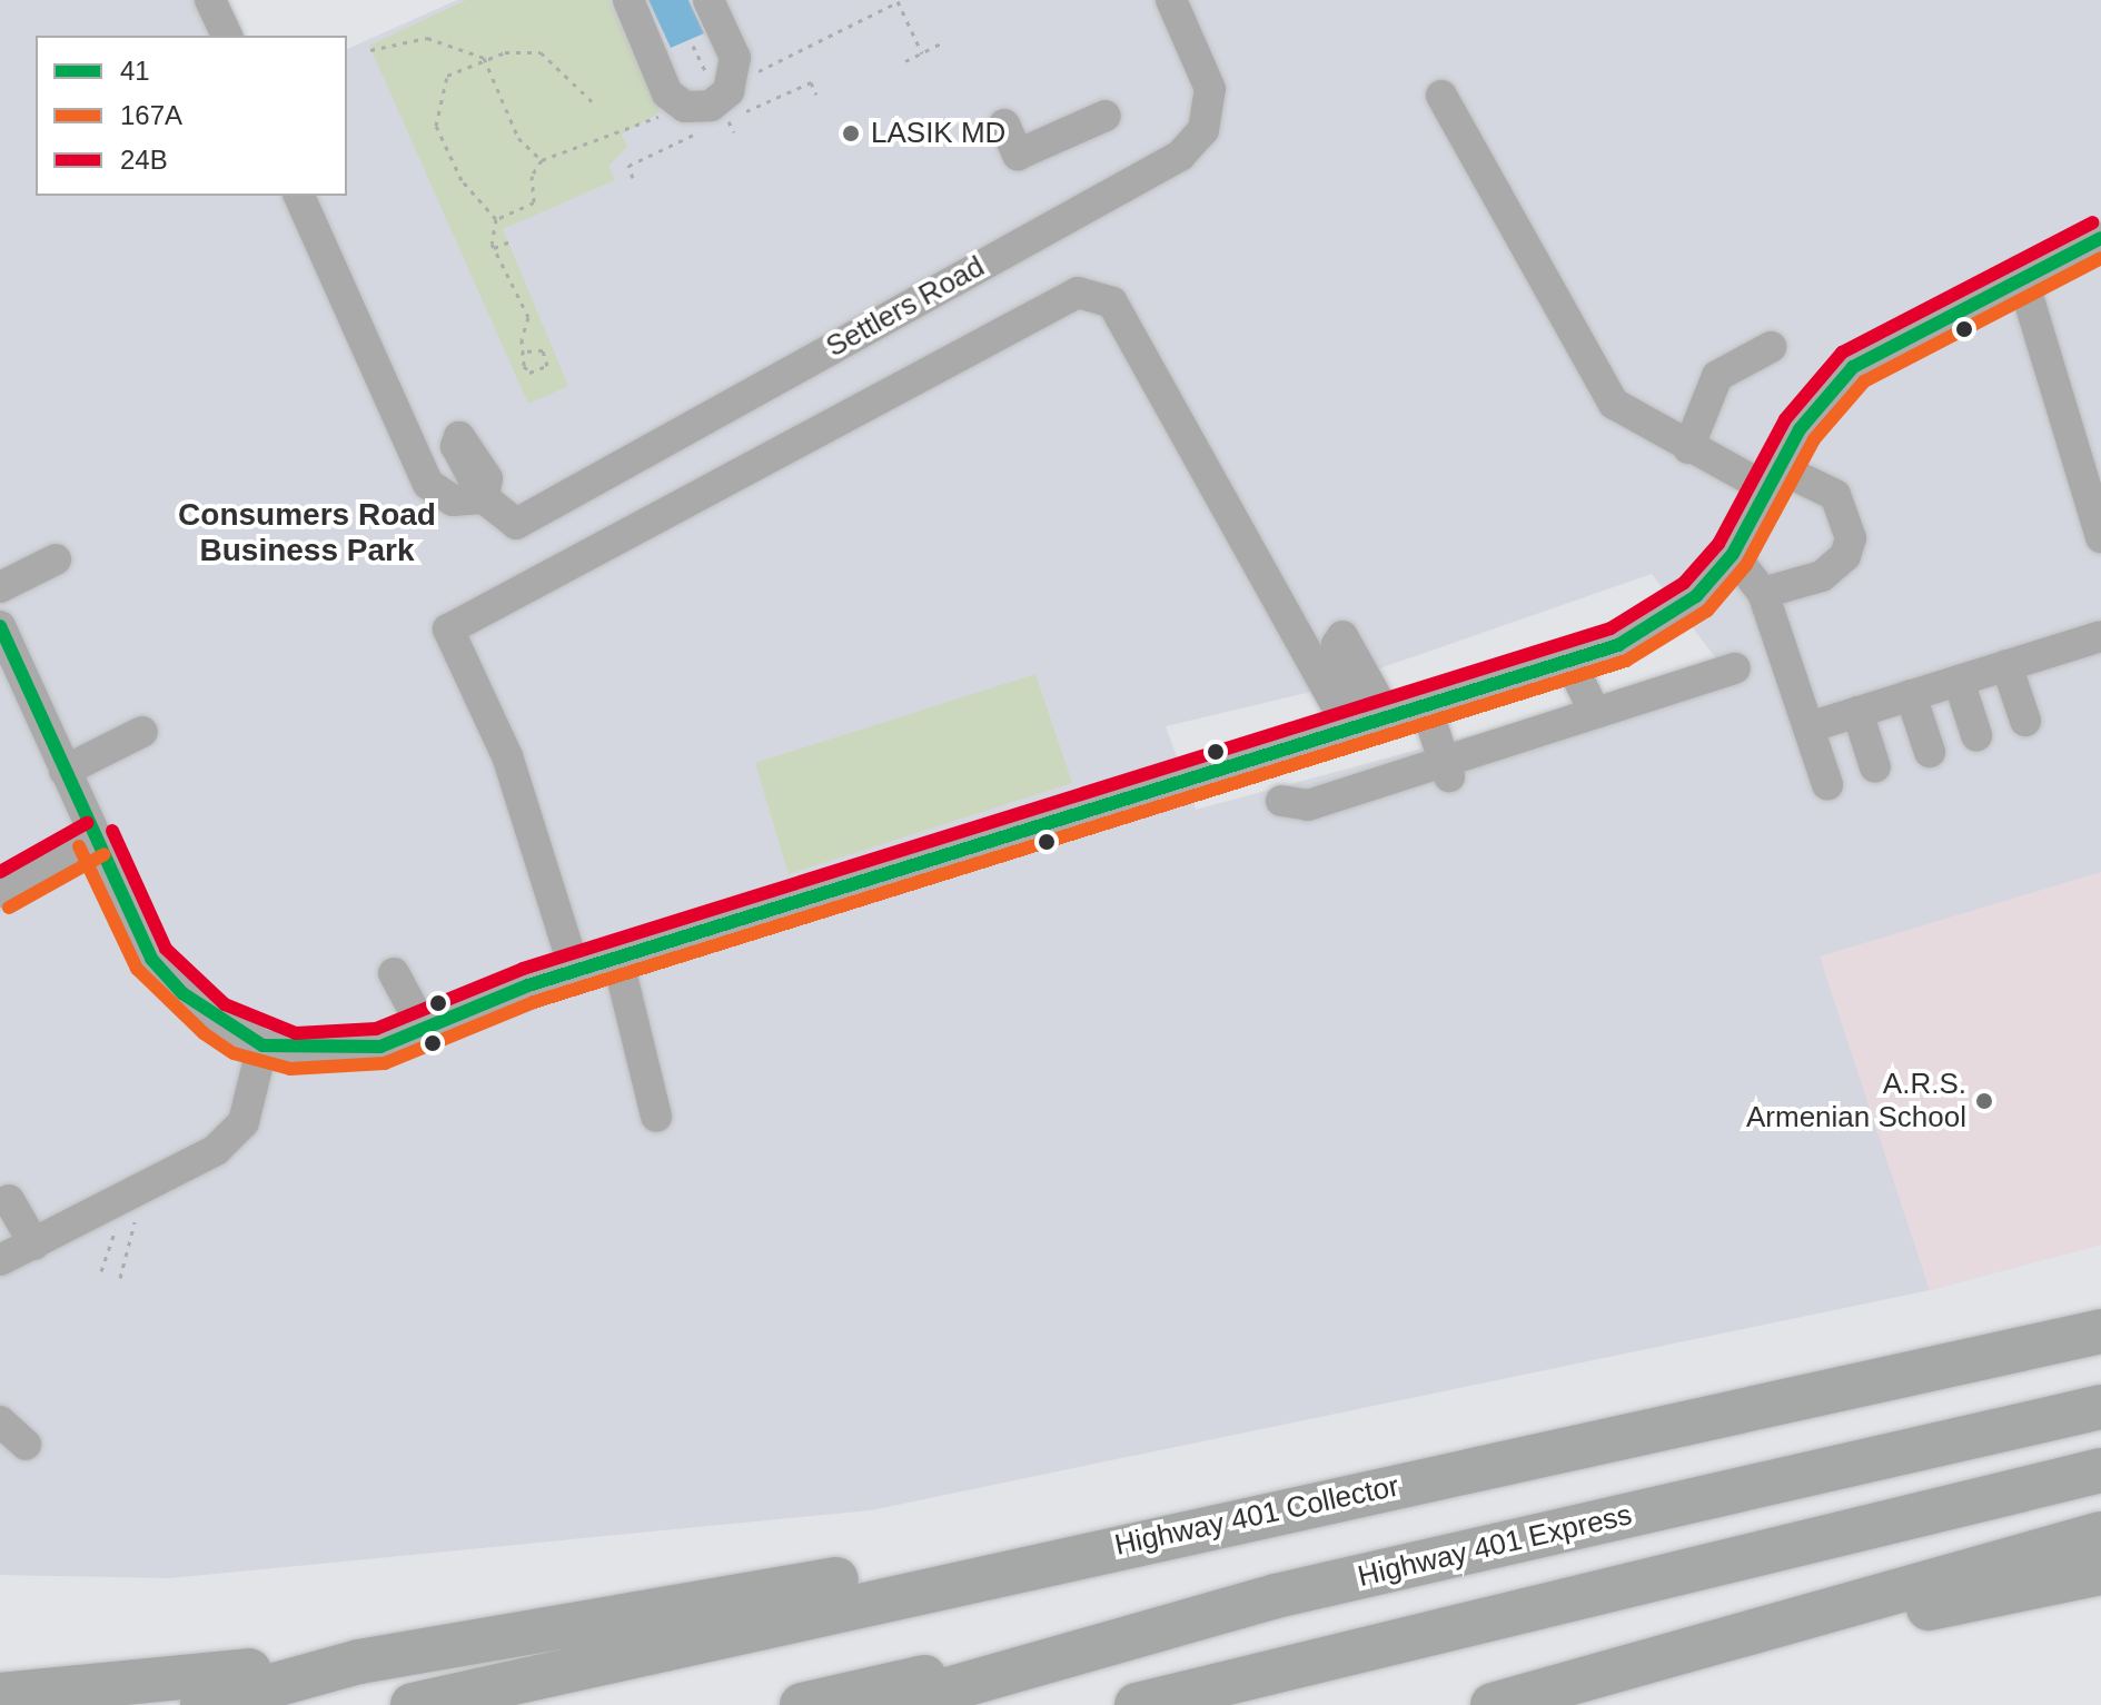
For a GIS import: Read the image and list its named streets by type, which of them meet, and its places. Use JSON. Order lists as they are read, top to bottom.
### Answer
{
  "streets": {
    "highway": ["Highway 401 Collector", "Highway 401 Express"],
    "street": ["Settlers Road"]
  },
  "districts": ["Consumers Road Business Park"],
  "places": ["LASIK MD", "A.R.S. Armenian School"],
  "lines": ["transit line 24B", "transit line 41", "transit line 167A"],
  "legend": ["41", "167A", "24B"]
}
